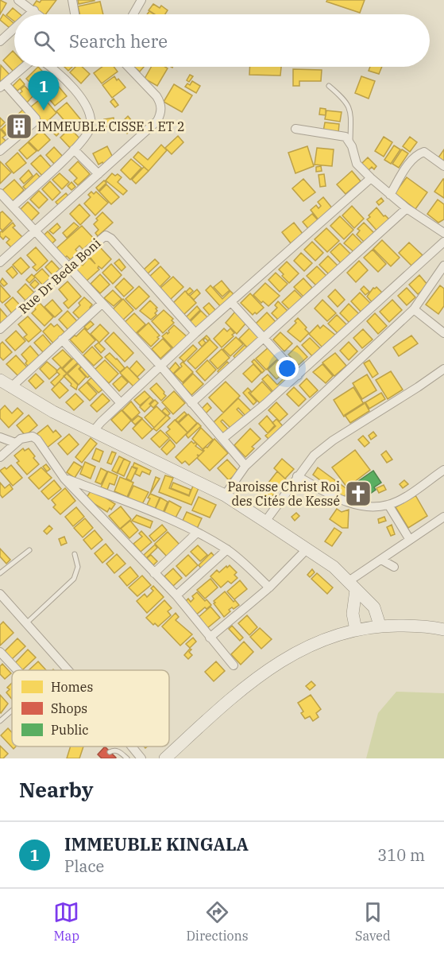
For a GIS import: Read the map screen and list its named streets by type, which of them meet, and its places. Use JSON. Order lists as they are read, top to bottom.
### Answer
{
  "streets": {
    "street": ["Rue Dr Beda Boni"]
  },
  "places": {
    "building": ["IMMEUBLE CISSE 1 ET 2"],
    "church": ["Paroisse Christ Roi des Cités de Kessé"]
  },
  "legend": ["Homes", "Shops", "Public"],
  "page": {
    "search": "Search here",
    "pins": "1",
    "heading": "Nearby",
    "list": [
      {
        "mark": "1",
        "name": "IMMEUBLE KINGALA",
        "note": "Place",
        "value": "310 m"
      }
    ],
    "nav": ["Map", "Directions", "Saved"]
  }
}
